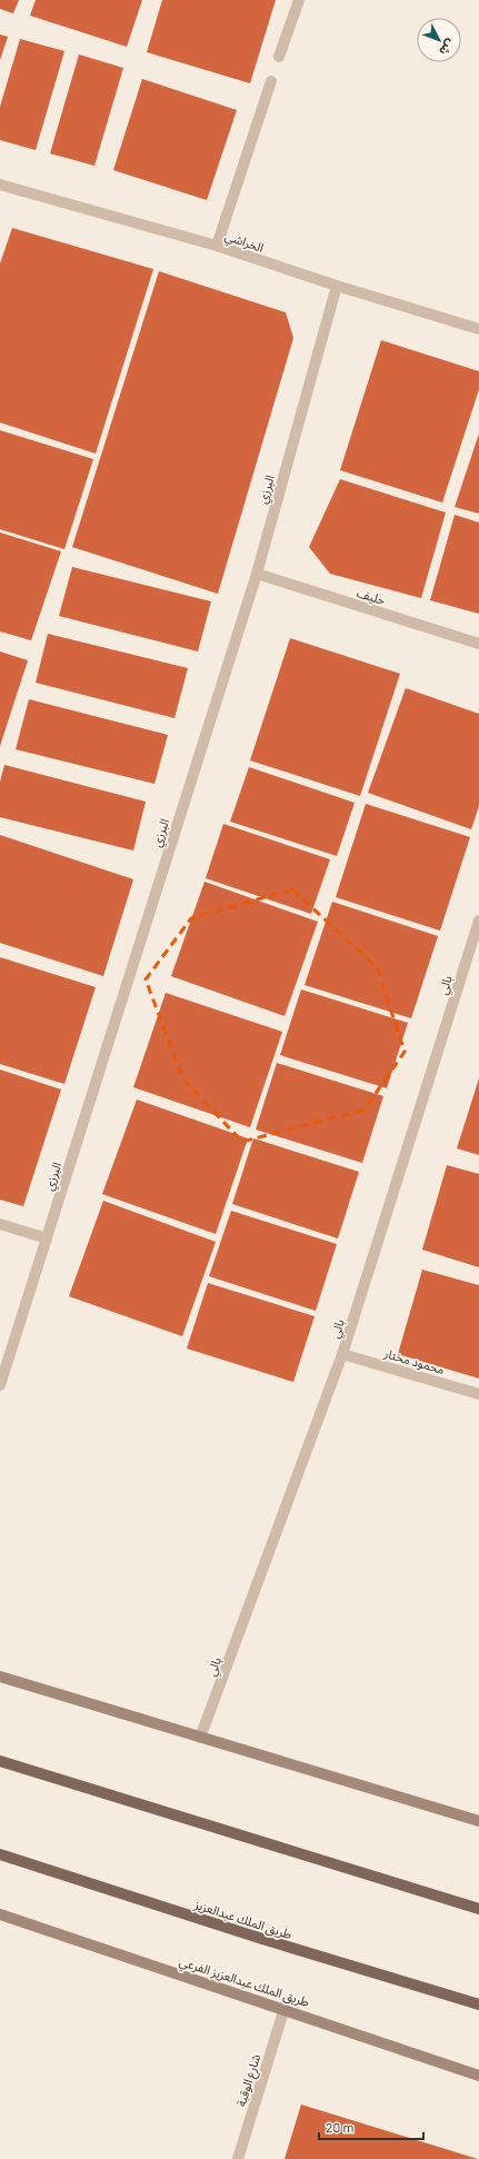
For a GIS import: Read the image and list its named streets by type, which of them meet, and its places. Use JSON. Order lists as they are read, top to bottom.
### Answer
{
  "streets": {
    "main road": ["طريق الملك عبدالعزيز"],
    "street": [
      "الخراشي",
      "البرزي",
      "حليف",
      "بالي",
      "محمود مختار",
      "طريق الملك عبدالعزيز الفرعي",
      "شارع الوقبة"
    ]
  },
  "crossings": [
    ["الخراشي", "البرزي"],
    ["البرزي", "حليف"],
    ["بالي", "محمود مختار"],
    ["طريق الملك عبدالعزيز الفرعي", "شارع الوقبة"]
  ],
  "scale_bar": "20 m",
  "north": "bottom right"
}
